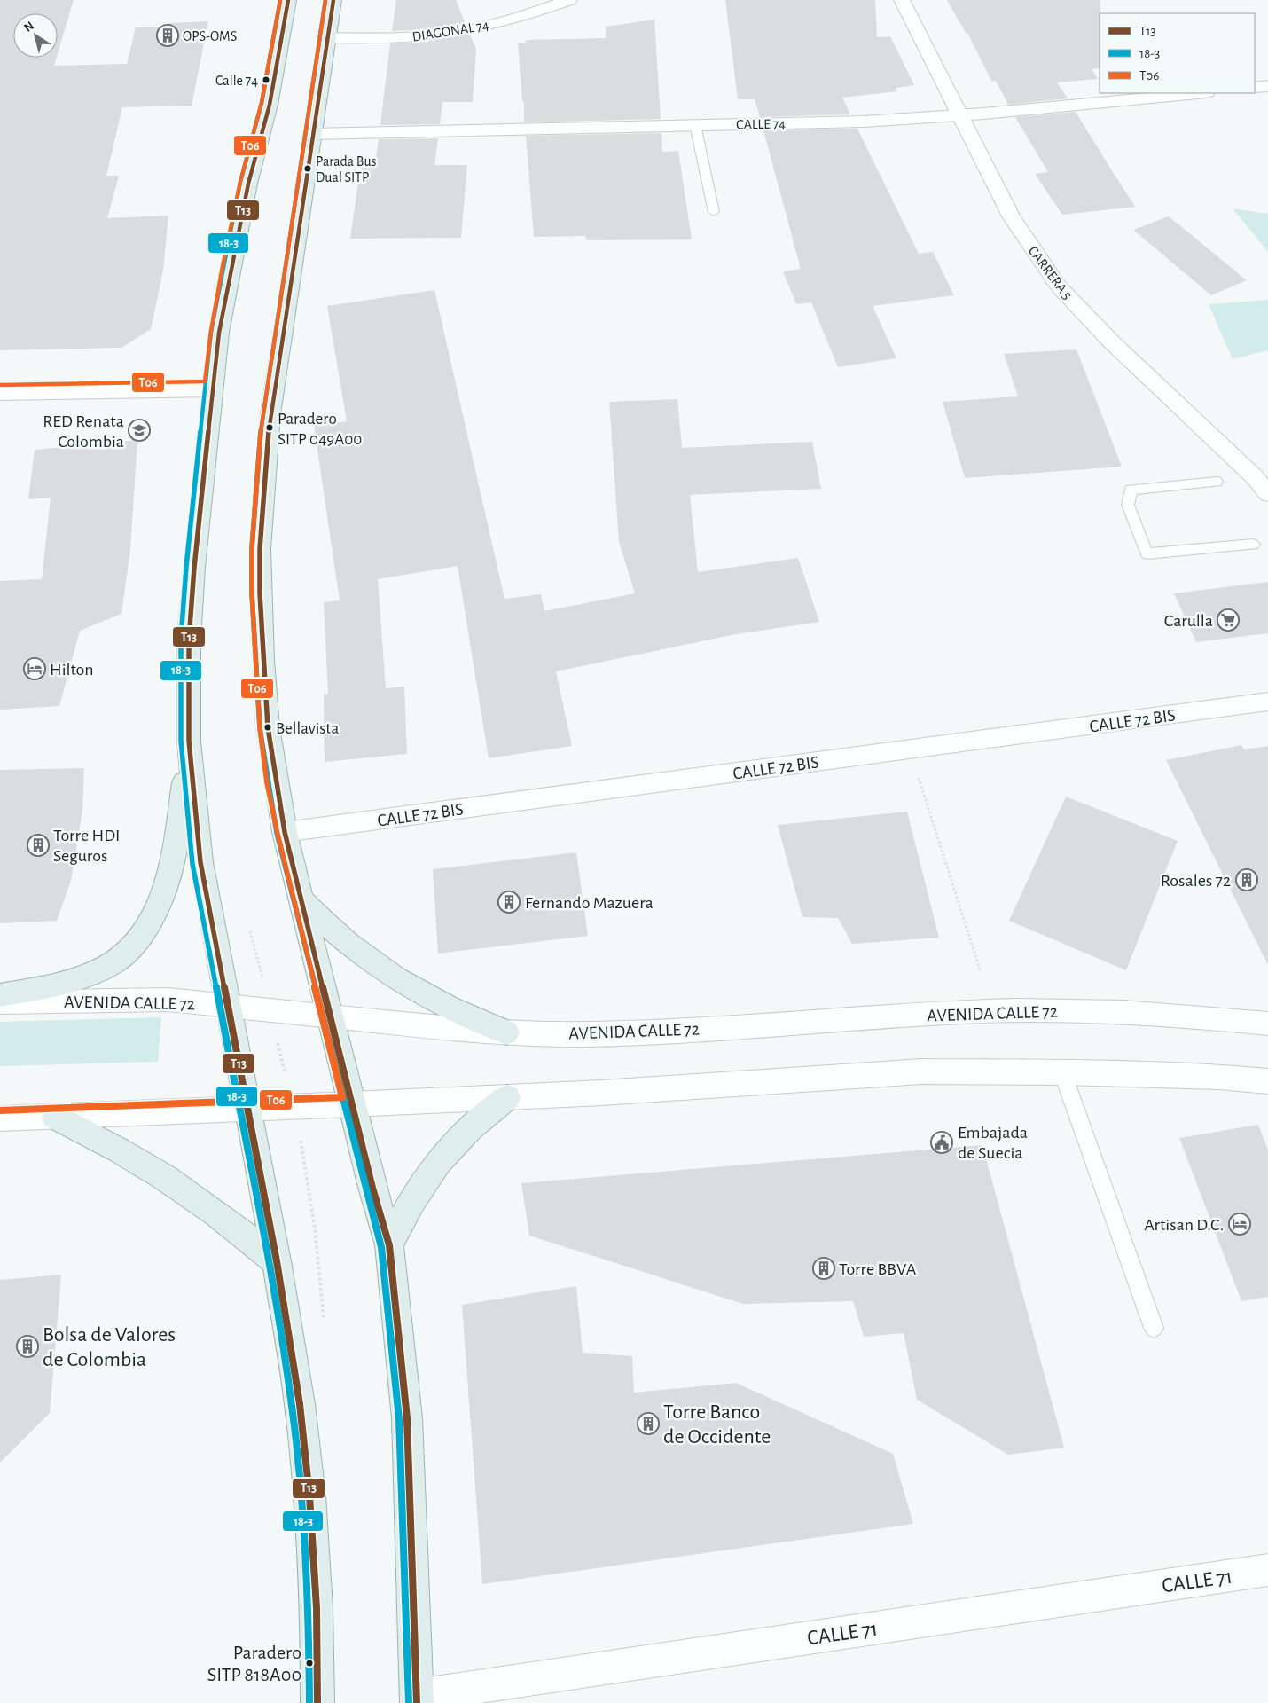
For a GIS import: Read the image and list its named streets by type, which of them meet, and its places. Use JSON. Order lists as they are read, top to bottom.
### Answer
{
  "streets": {
    "street": [
      "DIAGONAL 74",
      "CALLE 74",
      "CARRERA 5",
      "CALLE 72 BIS",
      "AVENIDA CALLE 72",
      "CALLE 71"
    ]
  },
  "crossings": [
    ["CALLE 74", "CARRERA 5"]
  ],
  "places": {
    "building": [
      "OPS-OMS",
      "Torre HDI Seguros",
      "Rosales 72",
      "Fernando Mazuera",
      "Torre BBVA",
      "Bolsa de Valores de Colombia",
      "Torre Banco de Occidente"
    ],
    "other": [
      "Calle 74",
      "Parada Bus Dual SITP",
      "Paradero SITP 049A00",
      "Bellavista",
      "Paradero SITP 818A00"
    ],
    "school or university": ["RED Renata Colombia"],
    "supermarket": ["Carulla"],
    "hotel": ["Hilton", "Artisan D.C."],
    "public building": ["Embajada de Suecia"]
  },
  "lines": ["transit line T13", "transit line 18-3", "transit line T06"],
  "legend": ["T13", "18-3", "T06"],
  "north": "top left"
}
